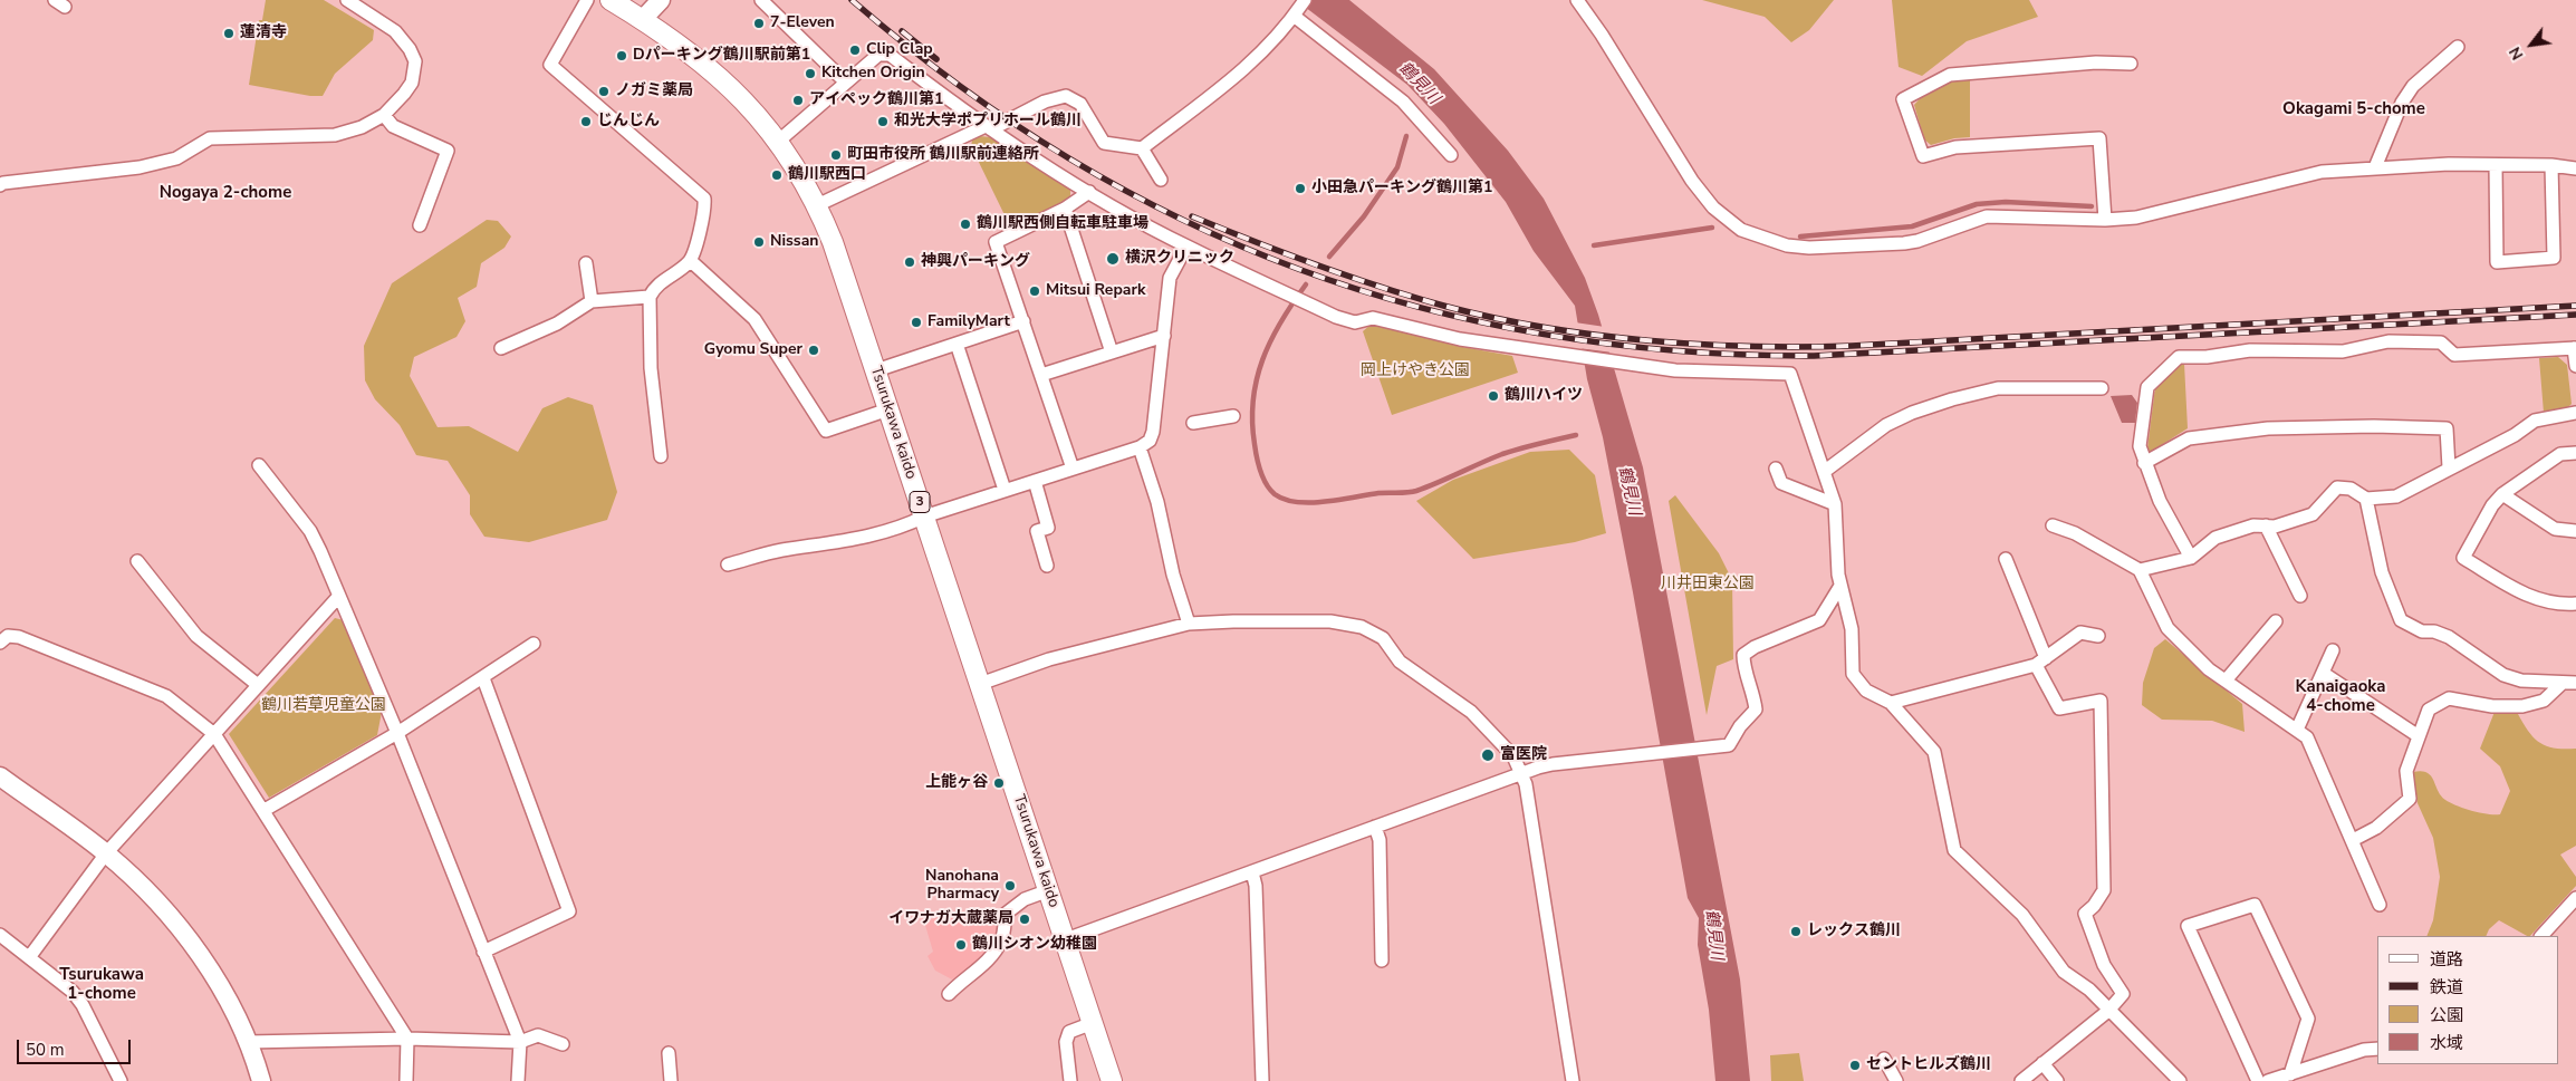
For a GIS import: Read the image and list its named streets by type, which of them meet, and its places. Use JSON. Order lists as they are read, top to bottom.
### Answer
{
  "streets": {
    "main road": ["Tsurukawa kaido", "3"]
  },
  "districts": [
    "Okagami 5-chome",
    "Nogaya 2-chome",
    "Kanaigaoka 4-chome",
    "Tsurukawa 1-chome"
  ],
  "water": ["鶴見川"],
  "parks": ["岡上けやき公園", "川井田東公園", "鶴川若草児童公園"],
  "places": [
    "7-Eleven",
    "蓮清寺",
    "Clip Clap",
    "Dパーキング鶴川駅前第1",
    "Kitchen Origin",
    "ノガミ薬局",
    "アイペック鶴川第1",
    "じんじん",
    "和光大学ポプリホール鶴川",
    "町田市役所 鶴川駅前連絡所",
    "鶴川駅西口",
    "小田急パーキング鶴川第1",
    "鶴川駅西側自転車駐車場",
    "Nissan",
    "横沢クリニック",
    "神興パーキング",
    "Mitsui Repark",
    "FamilyMart",
    "Gyomu Super",
    "鶴川ハイツ",
    "富医院",
    "上能ヶ谷",
    "Nanohana Pharmacy",
    "イワナガ大蔵薬局",
    "レックス鶴川",
    "鶴川シオン幼稚園",
    "セントヒルズ鶴川"
  ],
  "legend": [
    "道路",
    "鉄道",
    "公園",
    "水域"
  ],
  "scale_bar": "50 m",
  "north": "bottom left"
}
